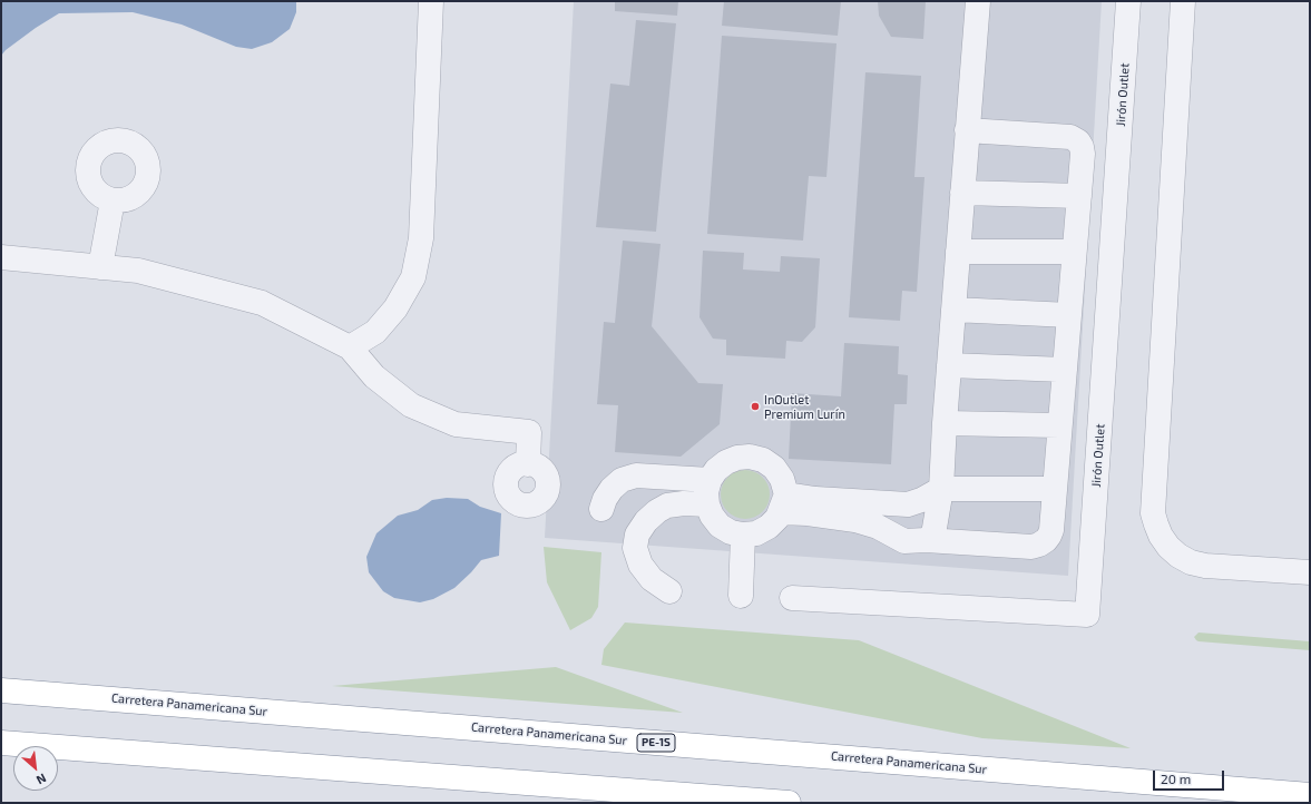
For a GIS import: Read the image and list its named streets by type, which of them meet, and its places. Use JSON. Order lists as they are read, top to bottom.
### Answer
{
  "streets": {
    "highway": ["Carretera Panamericana Sur", "PE-1S"],
    "street": ["Jirón Outlet"]
  },
  "places": ["InOutlet Premium Lurín"],
  "scale_bar": "20 m",
  "north": "bottom right"
}
